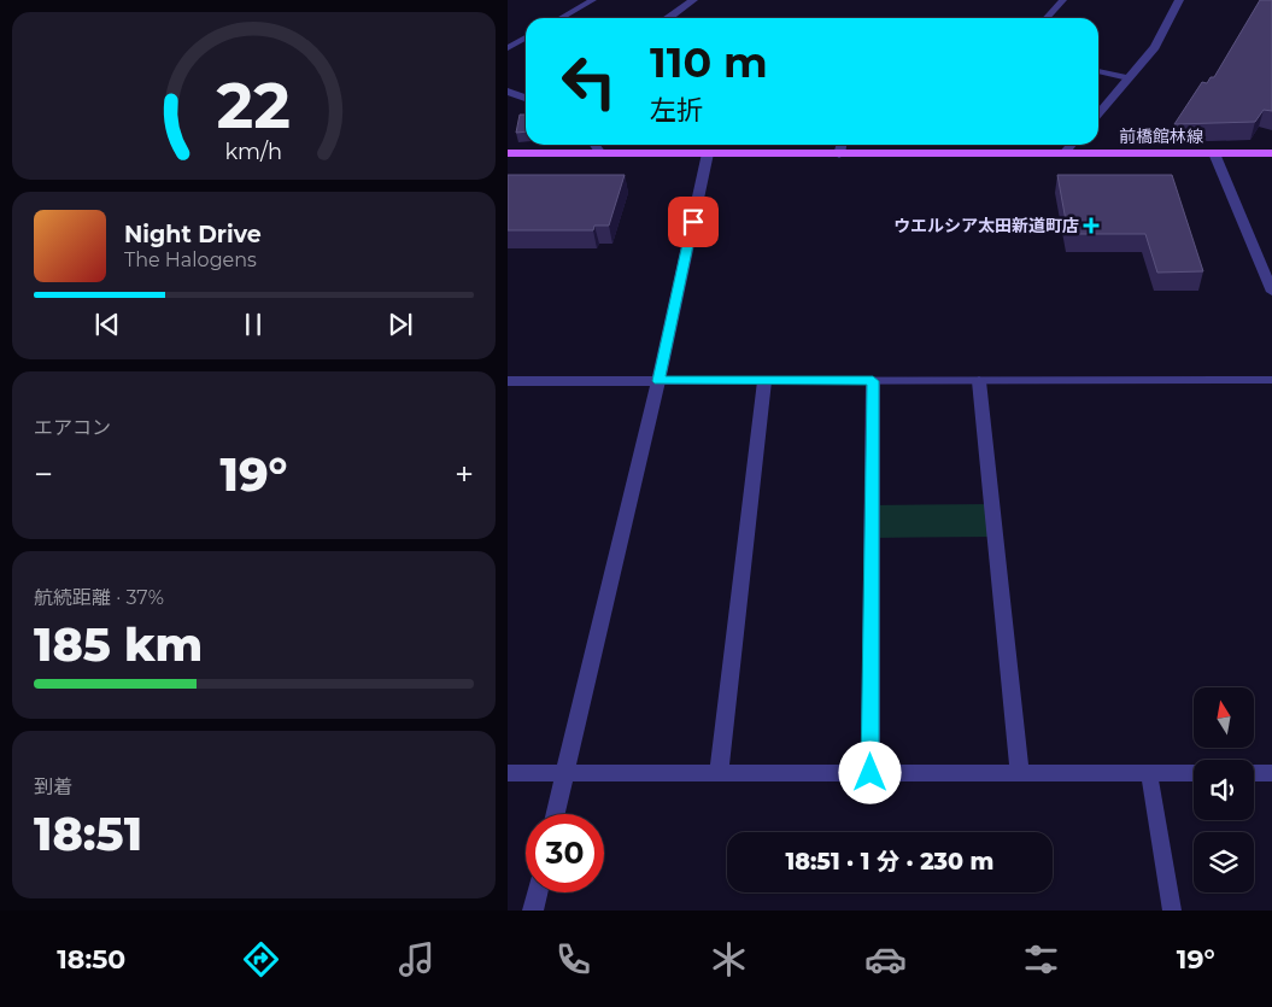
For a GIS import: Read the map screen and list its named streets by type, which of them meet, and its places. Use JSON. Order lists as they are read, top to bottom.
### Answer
{
  "streets": {
    "main road": ["前橋館林線"]
  },
  "places": {
    "health": ["ウエルシア太田新道町店"]
  },
  "north": "top",
  "page": {
    "turn": ["110 m", "左折"],
    "song": ["Night Drive", "The Halogens"],
    "tile": [
      "エアコン",
      ["航続距離 · 37%", "185 km"],
      ["到着", "18:51"]
    ],
    "heat": ["−", "19°", "+"],
    "limit": "30",
    "trip": "18:51 · 1 分 · 230 m",
    "tabs": ["18:50", "19°"],
    "gauge": ["22", "km/h"]
  }
}
